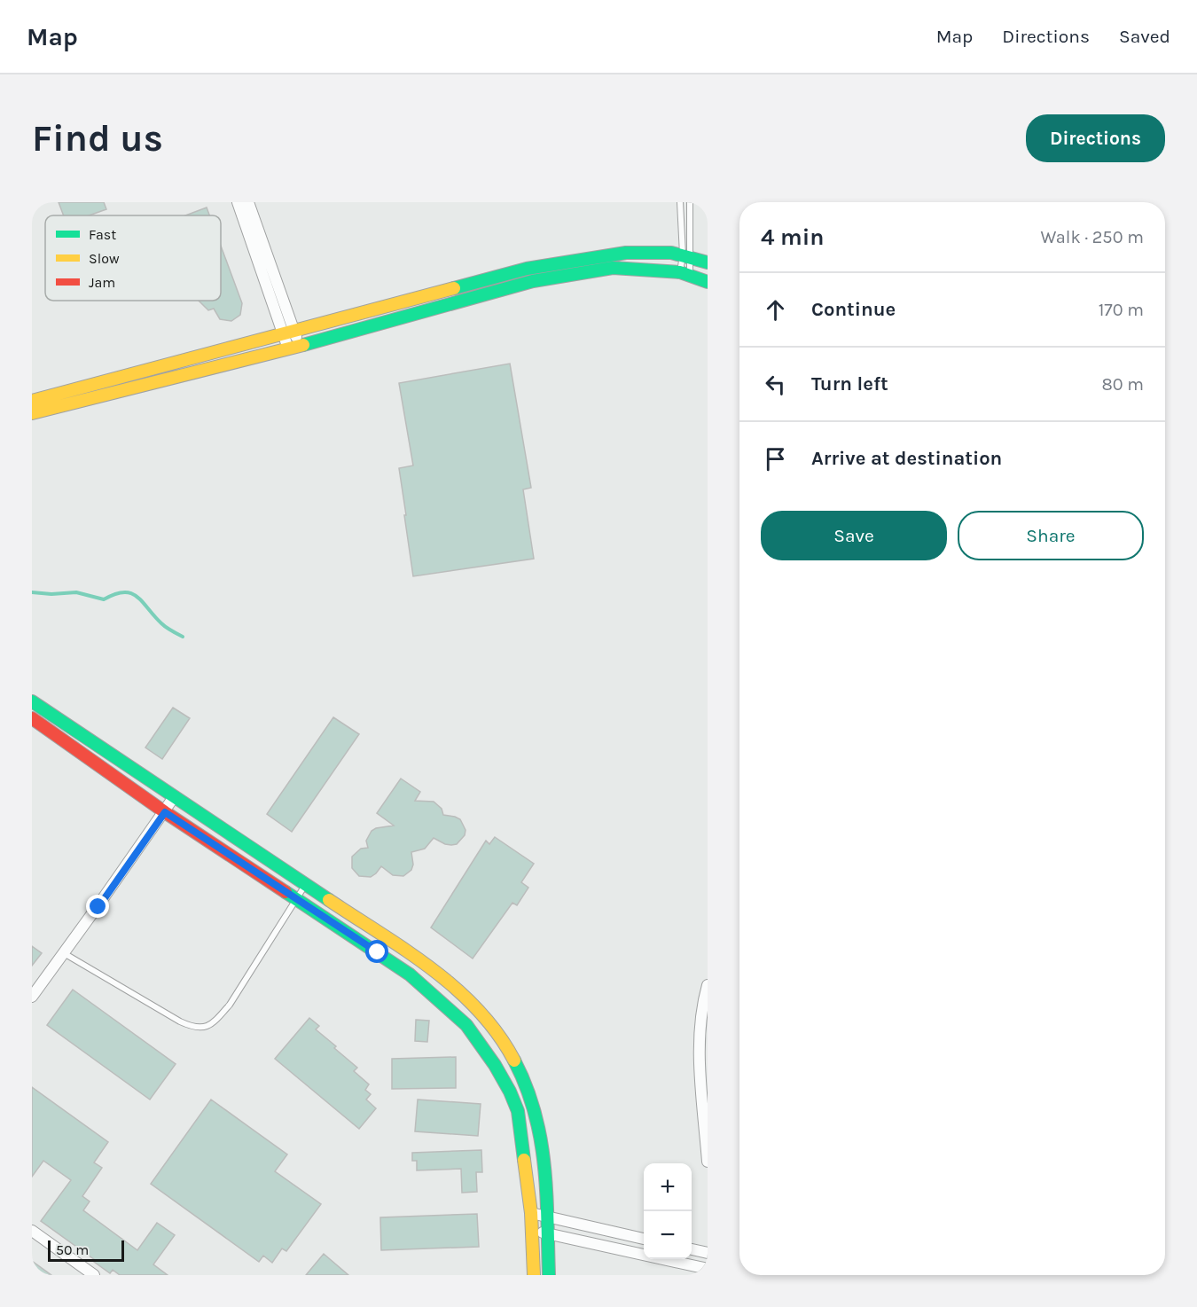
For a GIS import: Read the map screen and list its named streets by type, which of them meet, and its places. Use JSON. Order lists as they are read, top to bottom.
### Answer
{
  "legend": ["Fast", "Slow", "Jam"],
  "scale_bar": "50 m",
  "page": {
    "header": "Map",
    "nav": ["Map", "Directions", "Saved"],
    "buttons": [
      "Directions",
      ["Save", "Share"]
    ],
    "title": "Find us",
    "heading": ["4 min", "Walk · 250 m"],
    "list": [
      ["Continue", "170 m"],
      ["Turn left", "80 m"],
      "Arrive at destination"
    ],
    "map_buttons": ["+", "−"],
    "scale": "50 m"
  }
}
